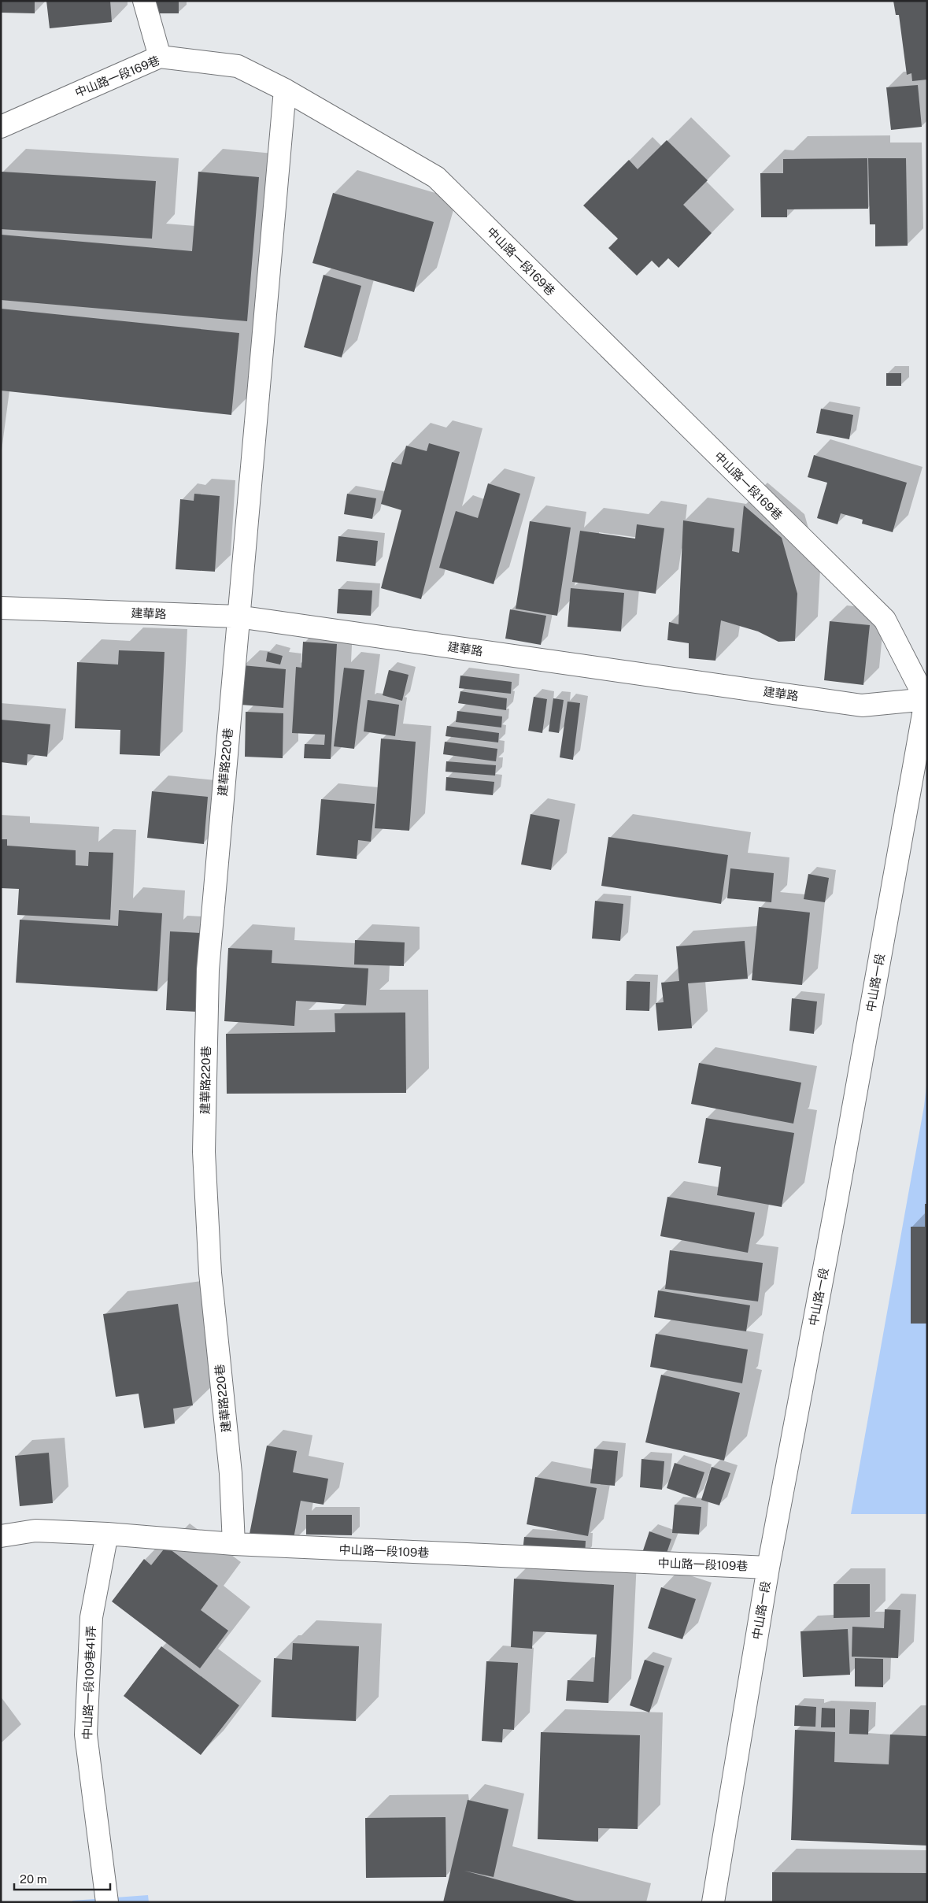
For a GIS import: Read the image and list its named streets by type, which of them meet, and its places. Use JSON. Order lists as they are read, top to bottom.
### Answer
{
  "streets": {
    "street": [
      "中山路一段169巷",
      "建華路",
      "建華路220巷",
      "中山路一段",
      "中山路一段109巷",
      "中山路一段109巷41弄"
    ]
  },
  "crossings": [
    ["中山路一段169巷", "建華路"],
    ["中山路一段169巷", "建華路220巷"],
    ["中山路一段169巷", "中山路一段"],
    ["建華路", "建華路220巷"],
    ["建華路", "中山路一段"],
    ["建華路220巷", "中山路一段109巷"],
    ["中山路一段", "中山路一段109巷"],
    ["中山路一段109巷", "中山路一段109巷41弄"]
  ],
  "scale_bar": "20 m"
}
